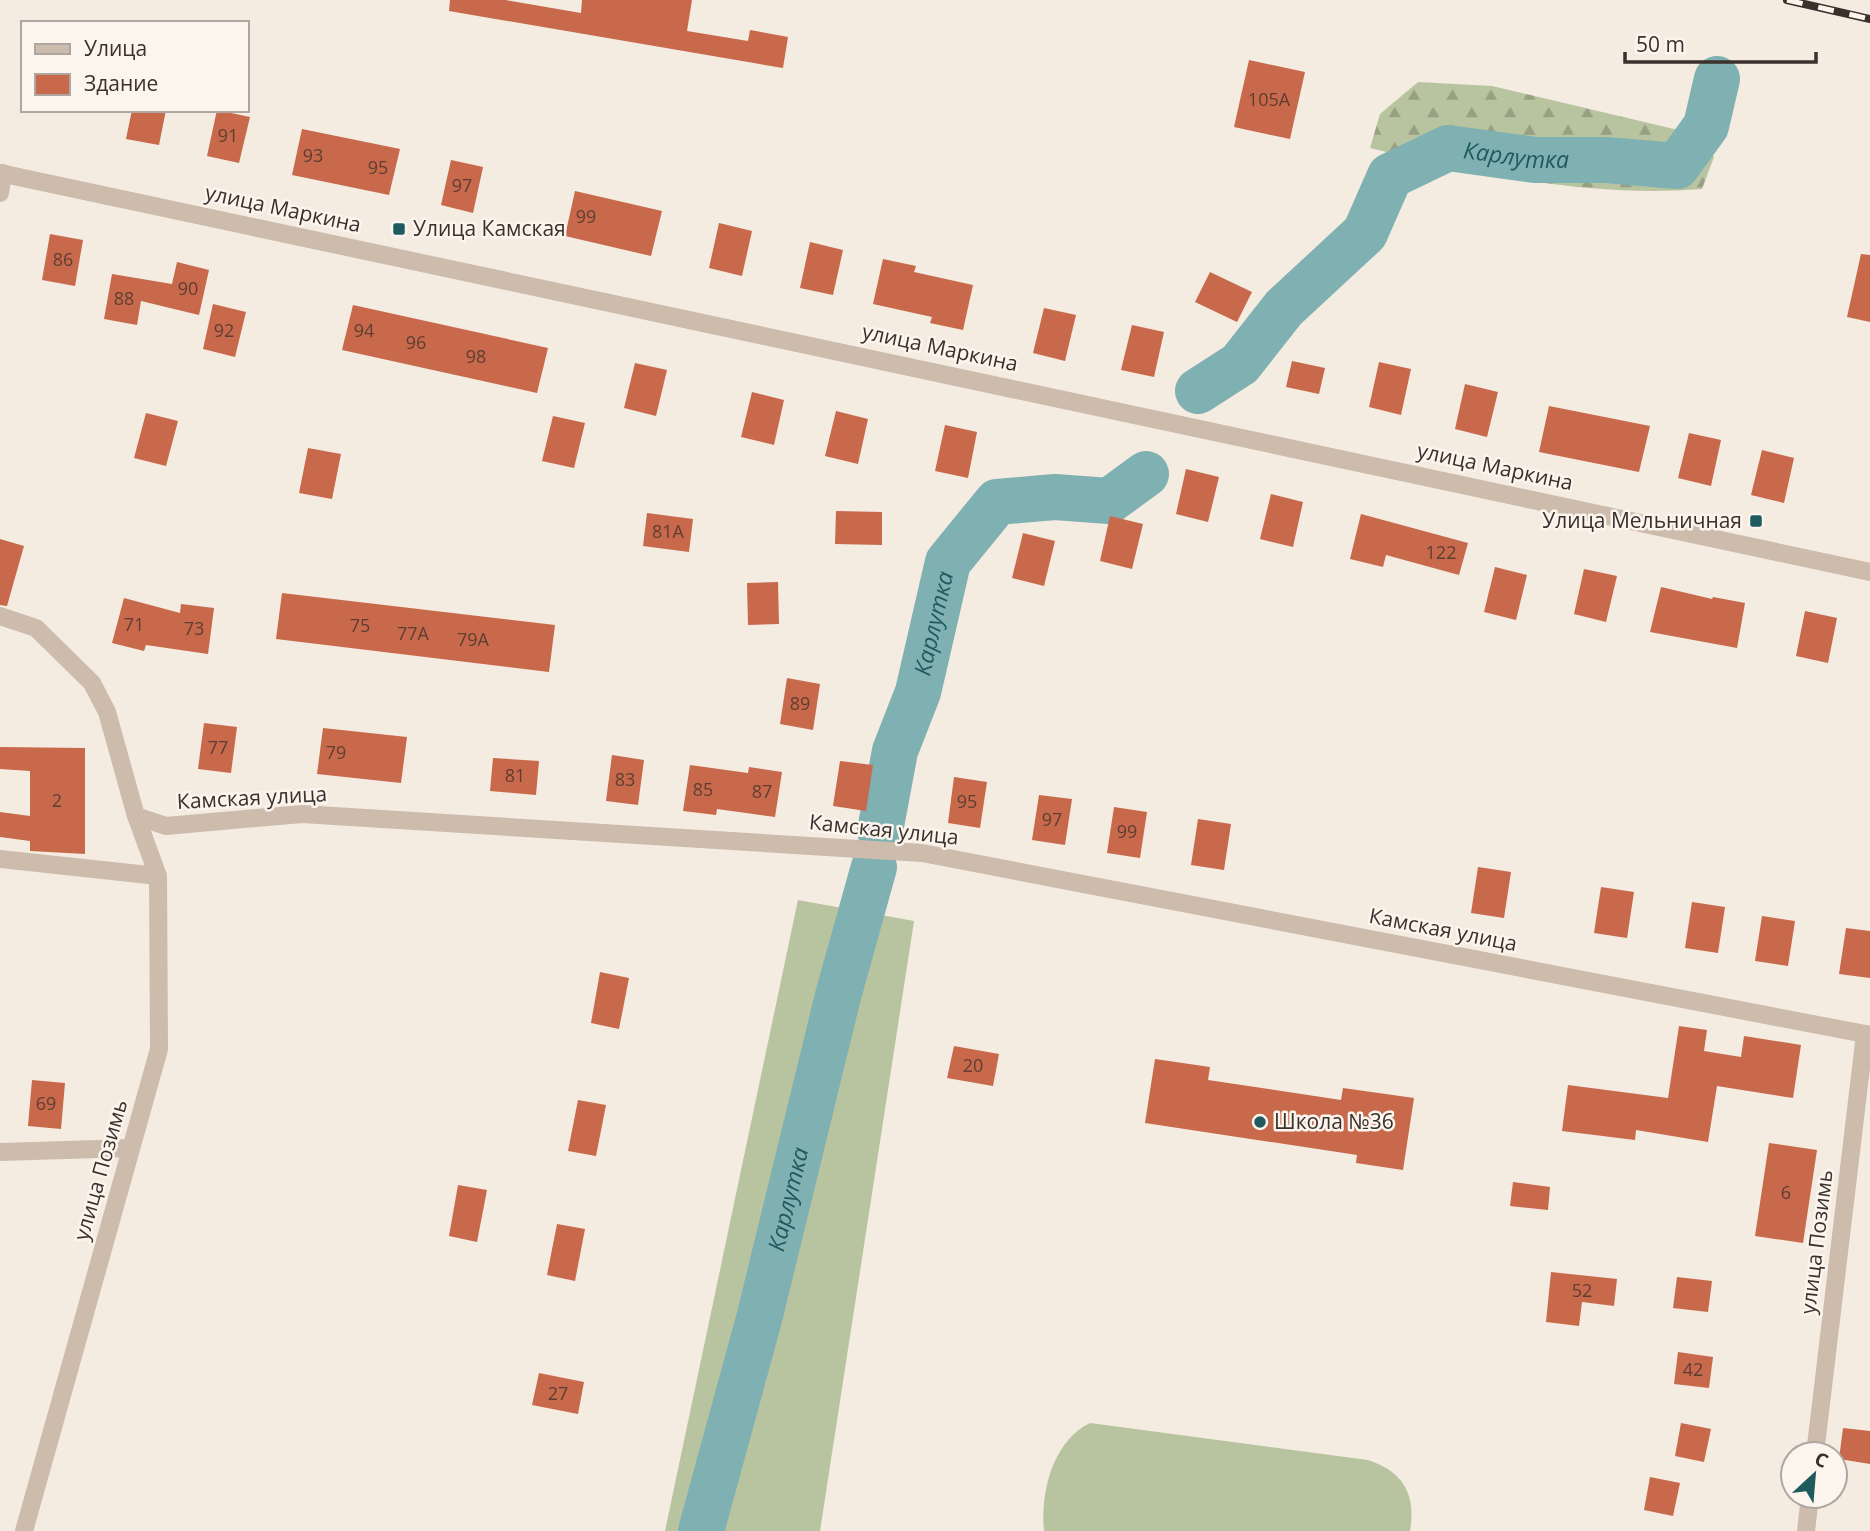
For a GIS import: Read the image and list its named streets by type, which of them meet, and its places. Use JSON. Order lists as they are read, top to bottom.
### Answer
{
  "streets": {
    "street": ["улица Маркина", "Камская улица", "улица Позимь"]
  },
  "crossings": [
    ["Камская улица", "улица Позимь"]
  ],
  "water": ["Карлутка"],
  "places": {
    "transit": ["Улица Камская", "Улица Мельничная"],
    "other": ["Школа №36"]
  },
  "house_numbers": [
    "105А",
    "91",
    "93",
    "95",
    "97",
    "99",
    "86",
    "90",
    "88",
    "92",
    "94",
    "96",
    "98",
    "81А",
    "122",
    "71",
    "75",
    "73",
    "77А",
    "79А",
    "89",
    "77",
    "79",
    "81",
    "83",
    "85",
    "87",
    "2",
    "95",
    "97",
    "99",
    "20",
    "69",
    "6",
    "52",
    "42",
    "27"
  ],
  "legend": ["Улица", "Здание"],
  "scale_bar": "50 m",
  "north": "top right"
}
